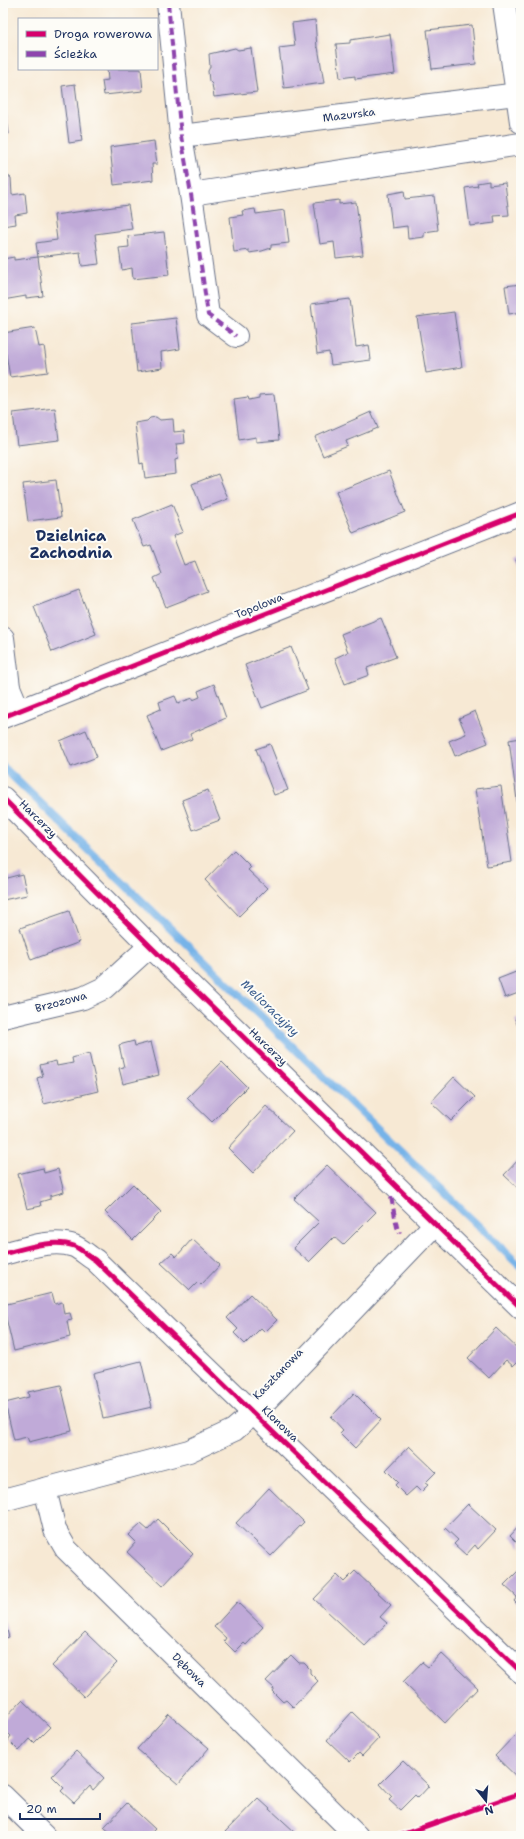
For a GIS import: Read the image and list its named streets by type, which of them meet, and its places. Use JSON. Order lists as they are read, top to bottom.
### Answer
{
  "streets": {
    "street": [
      "Mazurska",
      "Topolowa",
      "Harcerzy",
      "Brzozowa",
      "Kasztanowa",
      "Klonowa",
      "Dębowa"
    ]
  },
  "crossings": [
    ["Harcerzy", "Brzozowa"],
    ["Harcerzy", "Kasztanowa"],
    ["Kasztanowa", "Klonowa"],
    ["Kasztanowa", "Dębowa"]
  ],
  "districts": ["Dzielnica Zachodnia"],
  "water": ["Melioracyjny"],
  "legend": ["Droga rowerowa", "Ścieżka"],
  "scale_bar": "20 m",
  "north": "bottom"
}
